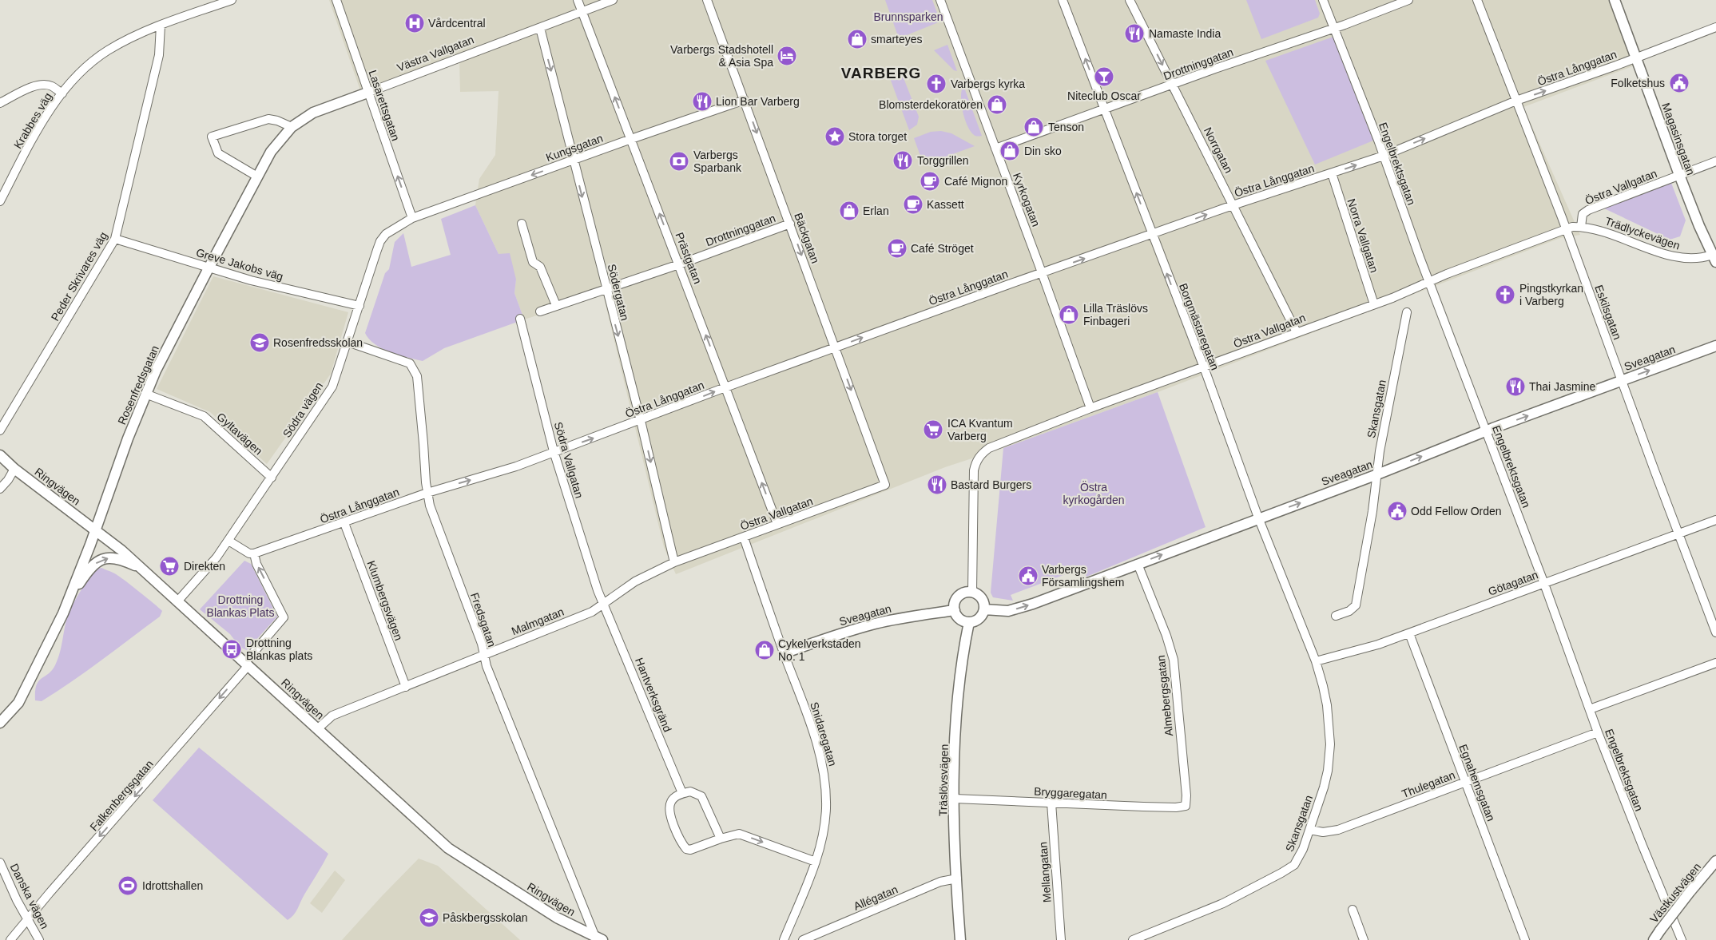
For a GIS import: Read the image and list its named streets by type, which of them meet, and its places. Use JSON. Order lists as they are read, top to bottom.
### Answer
{
  "streets": {
    "street": [
      "Västra Vallgatan",
      "Drottninggatan",
      "Östra Långgatan",
      "Lasarettsgatan",
      "Krabbes väg",
      "Magasinsgatan",
      "Kungsgatan",
      "Norrgatan",
      "Engelbrektsgatan",
      "Östra Vallgatan",
      "Kyrkogatan",
      "Trädlyckevägen",
      "Norra Vallgatan",
      "Bäckgatan",
      "Prästgatan",
      "Greve Jakobs väg",
      "Peder Skrivares väg",
      "Södergatan",
      "Eskilsgatan",
      "Borgmästaregatan",
      "Sveagatan",
      "Rosenfredsgatan",
      "Skansgatan",
      "Södra vägen",
      "Gyltavägen",
      "Södra Vallgatan",
      "Ringvägen",
      "Götagatan",
      "Klumbergsvägen",
      "Fredsgatan",
      "Malmgatan",
      "Hantverksgränd",
      "Almebergsgatan",
      "Snidaregatan",
      "Träslövsvägen",
      "Egnahemsgatan",
      "Thulegatan",
      "Bryggaregatan",
      "Falkenbergsgatan",
      "Mellangatan",
      "Västkustvägen",
      "Danska vägen",
      "Allégatan"
    ]
  },
  "crossings": [
    ["Västra Vallgatan", "Lasarettsgatan"],
    ["Västra Vallgatan", "Prästgatan"],
    ["Västra Vallgatan", "Södergatan"],
    ["Västra Vallgatan", "Rosenfredsgatan"],
    ["Drottninggatan", "Norrgatan"],
    ["Drottninggatan", "Engelbrektsgatan"],
    ["Drottninggatan", "Kyrkogatan"],
    ["Drottninggatan", "Bäckgatan"],
    ["Drottninggatan", "Prästgatan"],
    ["Drottninggatan", "Södergatan"],
    ["Drottninggatan", "Borgmästaregatan"],
    ["Östra Långgatan", "Magasinsgatan"],
    ["Östra Långgatan", "Norrgatan"],
    ["Östra Långgatan", "Engelbrektsgatan"],
    ["Östra Långgatan", "Kyrkogatan"],
    ["Östra Långgatan", "Norra Vallgatan"],
    ["Östra Långgatan", "Bäckgatan"],
    ["Östra Långgatan", "Prästgatan"],
    ["Östra Långgatan", "Södergatan"],
    ["Östra Långgatan", "Eskilsgatan"],
    ["Östra Långgatan", "Borgmästaregatan"],
    ["Östra Långgatan", "Södra Vallgatan"],
    ["Östra Långgatan", "Klumbergsvägen"],
    ["Östra Långgatan", "Fredsgatan"],
    ["Lasarettsgatan", "Kungsgatan"],
    ["Lasarettsgatan", "Södra vägen"],
    ["Krabbes väg", "Peder Skrivares väg"],
    ["Magasinsgatan", "Östra Vallgatan"],
    ["Magasinsgatan", "Trädlyckevägen"],
    ["Kungsgatan", "Bäckgatan"],
    ["Kungsgatan", "Prästgatan"],
    ["Kungsgatan", "Södergatan"],
    ["Kungsgatan", "Södra vägen"],
    ["Norrgatan", "Östra Vallgatan"],
    ["Engelbrektsgatan", "Östra Vallgatan"],
    ["Engelbrektsgatan", "Sveagatan"],
    ["Engelbrektsgatan", "Götagatan"],
    ["Engelbrektsgatan", "Thulegatan"],
    ["Östra Vallgatan", "Kyrkogatan"],
    ["Östra Vallgatan", "Trädlyckevägen"],
    ["Östra Vallgatan", "Norra Vallgatan"],
    ["Östra Vallgatan", "Bäckgatan"],
    ["Östra Vallgatan", "Prästgatan"],
    ["Östra Vallgatan", "Södergatan"],
    ["Östra Vallgatan", "Eskilsgatan"],
    ["Östra Vallgatan", "Borgmästaregatan"],
    ["Östra Vallgatan", "Sveagatan"],
    ["Östra Vallgatan", "Malmgatan"],
    ["Östra Vallgatan", "Snidaregatan"],
    ["Östra Vallgatan", "Träslövsvägen"],
    ["Trädlyckevägen", "Eskilsgatan"],
    ["Greve Jakobs väg", "Peder Skrivares väg"],
    ["Greve Jakobs väg", "Rosenfredsgatan"],
    ["Greve Jakobs väg", "Södra vägen"],
    ["Södergatan", "Malmgatan"],
    ["Eskilsgatan", "Sveagatan"],
    ["Eskilsgatan", "Götagatan"],
    ["Borgmästaregatan", "Sveagatan"],
    ["Borgmästaregatan", "Skansgatan"],
    ["Borgmästaregatan", "Götagatan"],
    ["Sveagatan", "Skansgatan"],
    ["Sveagatan", "Almebergsgatan"],
    ["Sveagatan", "Snidaregatan"],
    ["Sveagatan", "Träslövsvägen"],
    ["Rosenfredsgatan", "Gyltavägen"],
    ["Rosenfredsgatan", "Ringvägen"],
    ["Skansgatan", "Götagatan"],
    ["Skansgatan", "Thulegatan"],
    ["Södra vägen", "Gyltavägen"],
    ["Södra vägen", "Ringvägen"],
    ["Södra vägen", "Fredsgatan"],
    ["Södra Vallgatan", "Malmgatan"],
    ["Södra Vallgatan", "Hantverksgränd"],
    ["Ringvägen", "Fredsgatan"],
    ["Ringvägen", "Malmgatan"],
    ["Ringvägen", "Falkenbergsgatan"],
    ["Götagatan", "Egnahemsgatan"],
    ["Klumbergsvägen", "Malmgatan"],
    ["Fredsgatan", "Malmgatan"],
    ["Malmgatan", "Hantverksgränd"],
    ["Almebergsgatan", "Bryggaregatan"],
    ["Träslövsvägen", "Bryggaregatan"],
    ["Träslövsvägen", "Allégatan"],
    ["Egnahemsgatan", "Thulegatan"],
    ["Bryggaregatan", "Mellangatan"],
    ["Falkenbergsgatan", "Danska vägen"]
  ],
  "one_way": [
    "Östra Långgatan",
    "Lasarettsgatan",
    "Kungsgatan",
    "Bäckgatan",
    "Prästgatan",
    "Södergatan",
    "Borgmästaregatan",
    "Sveagatan",
    "Falkenbergsgatan"
  ],
  "districts": ["VARBERG"],
  "parks": ["Brunnsparken", "Östra kyrkogården", "Drottning Blankas Plats"],
  "places": {
    "hospital": ["Vårdcentral"],
    "restaurant": [
      "Namaste India",
      "Lion Bar Varberg",
      "Torggrillen",
      "Thai Jasmine",
      "Bastard Burgers"
    ],
    "shop": [
      "smarteyes",
      "Blomsterdekoratören",
      "Tenson",
      "Din sko",
      "Erlan",
      "Lilla Träslövs Finbageri",
      "Cykelverkstaden No. 1"
    ],
    "hotel": ["Varbergs Stadshotell & Asia Spa"],
    "bar": ["Niteclub Oscar"],
    "public building": ["Folketshus", "Odd Fellow Orden", "Varbergs Församlingshem"],
    "church": ["Varbergs kyrka", "Pingstkyrkan i Varberg"],
    "place": ["Stora torget"],
    "bank": ["Varbergs Sparbank"],
    "cafe": ["Café Mignon", "Kassett", "Café Ströget"],
    "school or university": ["Rosenfredsskolan", "Påskbergsskolan"],
    "supermarket": ["ICA Kvantum Varberg", "Direkten"],
    "bus stop": ["Drottning Blankas plats"],
    "sports": ["Idrottshallen"]
  }
}
